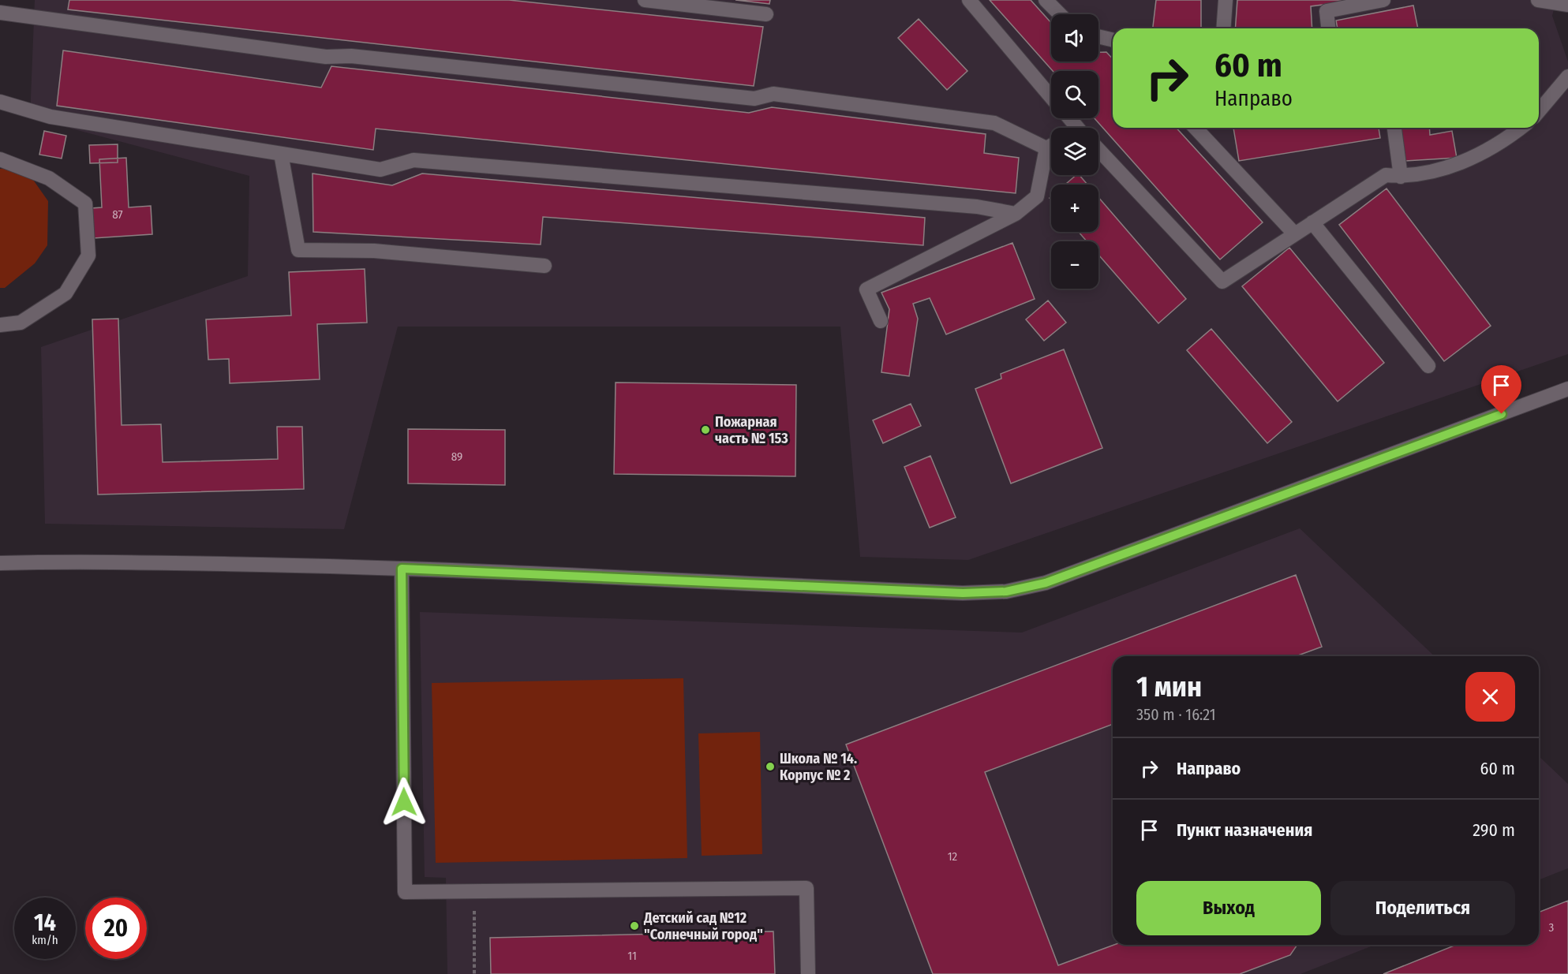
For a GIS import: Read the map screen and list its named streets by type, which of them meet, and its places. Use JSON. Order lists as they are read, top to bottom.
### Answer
{
  "places": ["Пожарная часть № 153", "Школа № 14. Корпус № 2", "Детский сад №12 \"Солнечный город\""],
  "house_numbers": [
    "87",
    "89",
    "12",
    "3",
    "11"
  ],
  "page": {
    "map_buttons": ["+", "−"],
    "turn": ["60 m", "Направо"],
    "heading": ["1 мин", "350 m · 16:21"],
    "list": [
      {
        "name": "Направо",
        "value": "60 m"
      },
      {
        "name": "Пункт назначения",
        "value": "290 m"
      }
    ],
    "buttons": ["Выход", "Поделиться"],
    "speed": "14 km/h",
    "limit": "20"
  }
}
